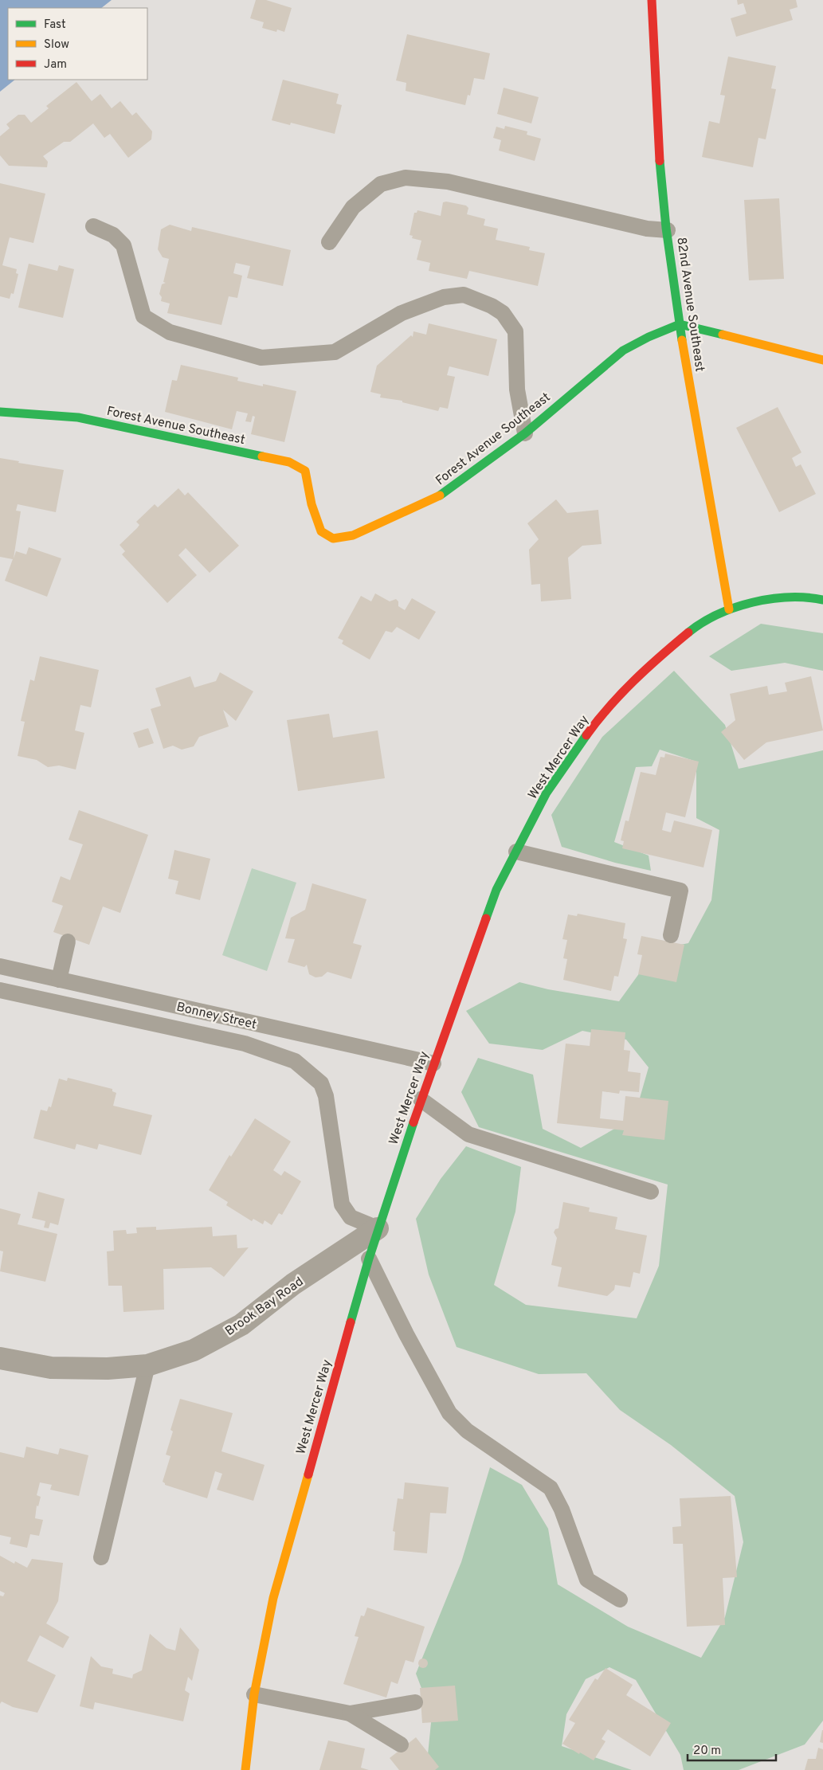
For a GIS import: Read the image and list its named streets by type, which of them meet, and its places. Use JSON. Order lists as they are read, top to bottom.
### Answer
{
  "streets": {
    "street": [
      "82nd Avenue Southeast",
      "Forest Avenue Southeast",
      "West Mercer Way",
      "Brook Bay Road"
    ],
    "lane": ["Bonney Street"]
  },
  "crossings": [
    ["82nd Avenue Southeast", "Forest Avenue Southeast"],
    ["82nd Avenue Southeast", "West Mercer Way"],
    ["West Mercer Way", "Bonney Street"],
    ["West Mercer Way", "Brook Bay Road"]
  ],
  "legend": ["Fast", "Slow", "Jam"],
  "scale_bar": "20 m"
}
